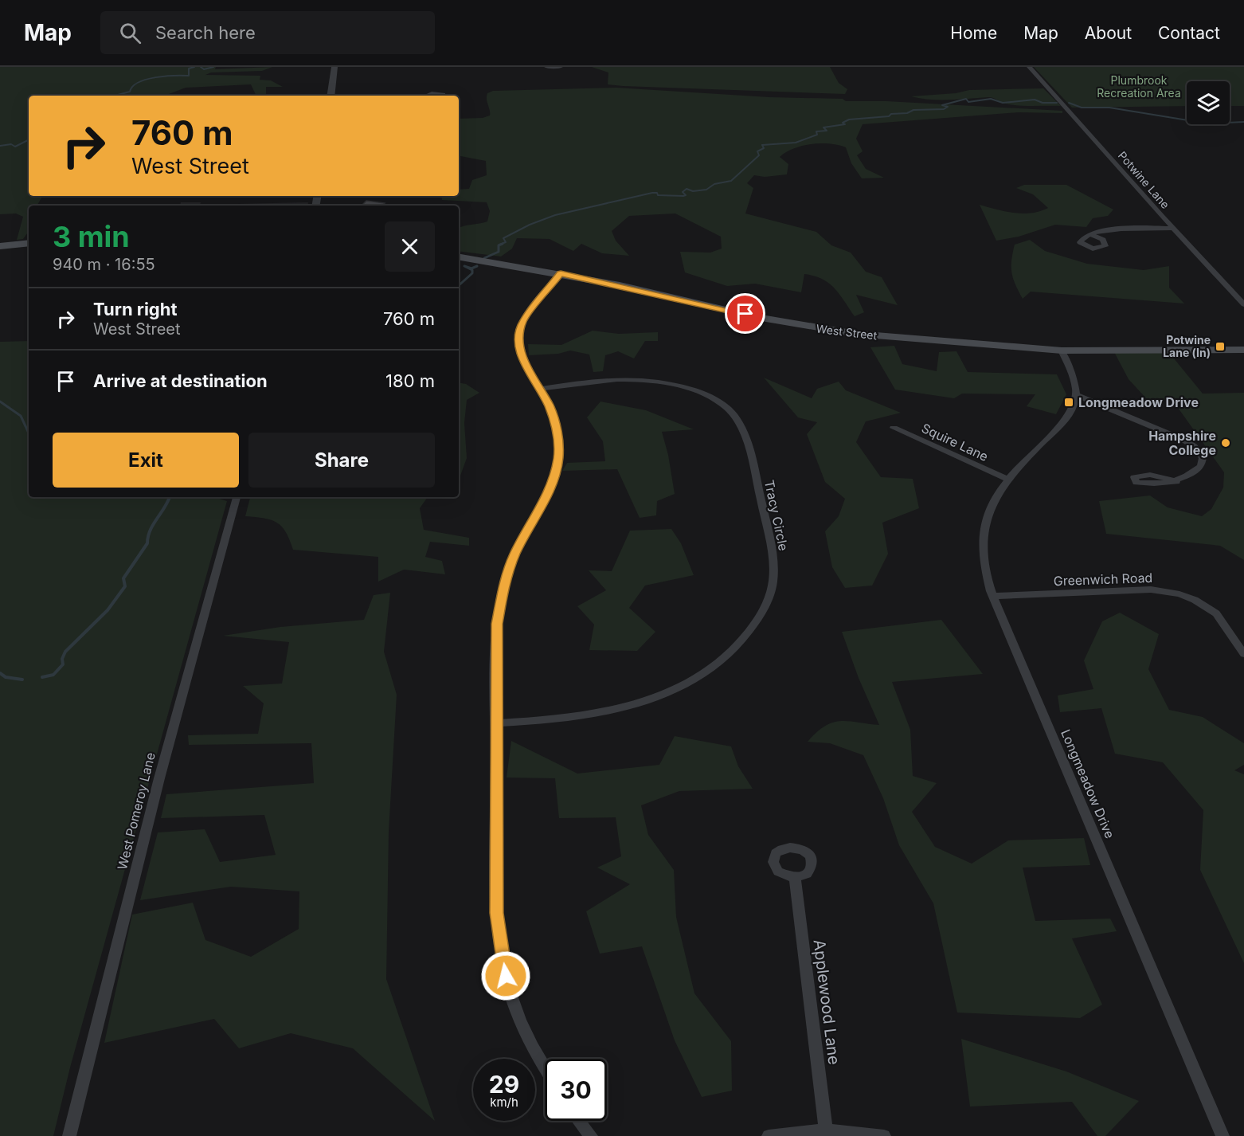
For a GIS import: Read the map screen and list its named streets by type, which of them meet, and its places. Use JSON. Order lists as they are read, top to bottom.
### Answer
{
  "streets": {
    "main road": ["West Street"],
    "street": [
      "Potwine Lane",
      "Squire Lane",
      "Tracy Circle",
      "Greenwich Road",
      "Longmeadow Drive",
      "West Pomeroy Lane",
      "Applewood Lane"
    ]
  },
  "crossings": [
    ["Squire Lane", "Longmeadow Drive"],
    ["Greenwich Road", "Longmeadow Drive"]
  ],
  "parks": ["Plumbrook Recreation Area"],
  "places": {
    "transit": ["Potwine Lane (In)", "Longmeadow Drive"],
    "other": ["Hampshire College"]
  },
  "page": {
    "header": "Map",
    "search": "Search here",
    "nav": [
      "Home",
      "Map",
      "About",
      "Contact"
    ],
    "turn": ["760 m", "West Street"],
    "heading": ["3 min", "940 m · 16:55"],
    "list": [
      {
        "name": "Turn right",
        "note": "West Street",
        "value": "760 m"
      },
      {
        "name": "Arrive at destination",
        "value": "180 m"
      }
    ],
    "buttons": ["Exit", "Share"],
    "speed": "29 km/h",
    "limit": "30"
  }
}
